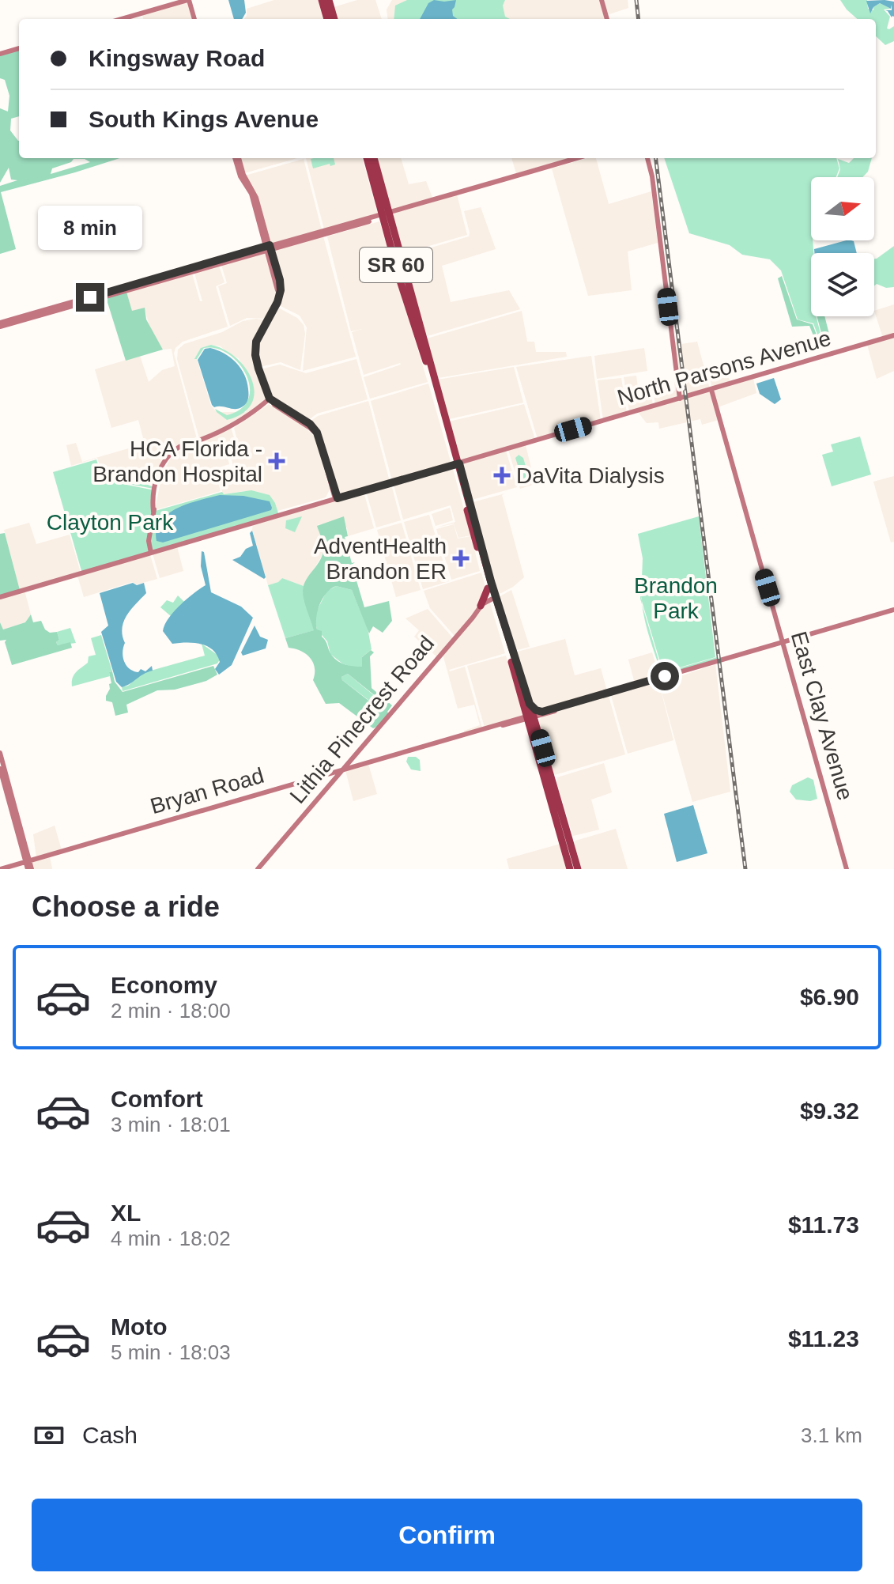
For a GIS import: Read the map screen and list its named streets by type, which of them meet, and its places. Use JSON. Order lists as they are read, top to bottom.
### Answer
{
  "streets": {
    "highway": ["SR 60"],
    "street": [
      "North Parsons Avenue",
      "East Clay Avenue",
      "Lithia Pinecrest Road",
      "Bryan Road"
    ]
  },
  "crossings": [
    ["SR 60", "North Parsons Avenue"],
    ["SR 60", "Lithia Pinecrest Road"],
    ["SR 60", "Bryan Road"],
    ["North Parsons Avenue", "East Clay Avenue"],
    ["Lithia Pinecrest Road", "Bryan Road"]
  ],
  "parks": ["Clayton Park", "Brandon Park"],
  "places": {
    "health": ["HCA Florida - Brandon Hospital", "DaVita Dialysis", "AdventHealth Brandon ER"]
  },
  "north": "right",
  "page": {
    "banner": ["Kingsway Road", "South Kings Avenue"],
    "bubble": "8 min",
    "heading": "Choose a ride",
    "list": [
      {
        "name": "Economy",
        "note": "2 min · 18:00",
        "value": "$6.90"
      },
      {
        "name": "Comfort",
        "note": "3 min · 18:01",
        "value": "$9.32"
      },
      {
        "name": "XL",
        "note": "4 min · 18:02",
        "value": "$11.73"
      },
      {
        "name": "Moto",
        "note": "5 min · 18:03",
        "value": "$11.23"
      }
    ],
    "pay": ["Cash", "3.1 km"],
    "buttons": "Confirm"
  }
}
